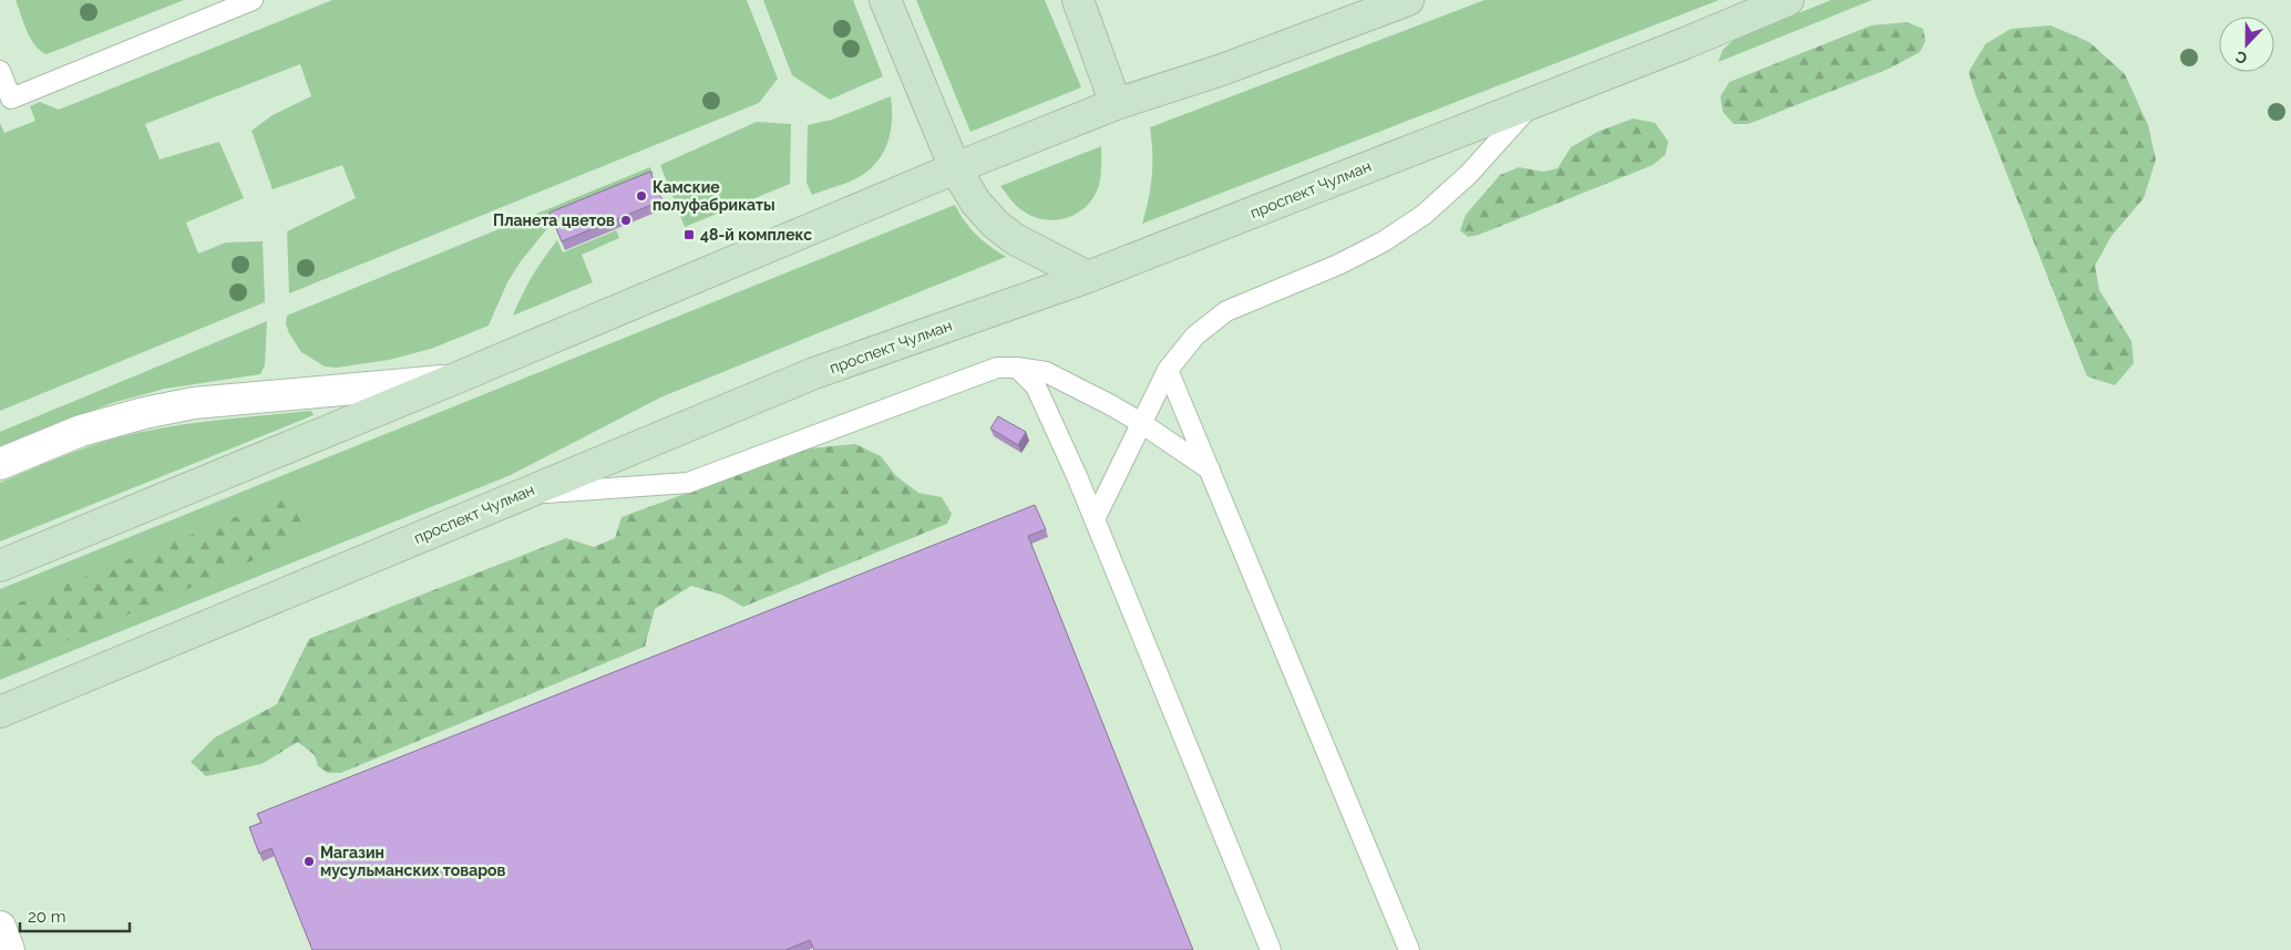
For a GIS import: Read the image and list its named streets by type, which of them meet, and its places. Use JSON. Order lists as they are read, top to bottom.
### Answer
{
  "streets": {
    "main road": ["проспект Чулман"]
  },
  "places": {
    "other": ["Камские полуфабрикаты", "Планета цветов", "Магазин мусульманских товаров"],
    "transit": ["48-й комплекс"]
  },
  "scale_bar": "20 m",
  "north": "bottom"
}
